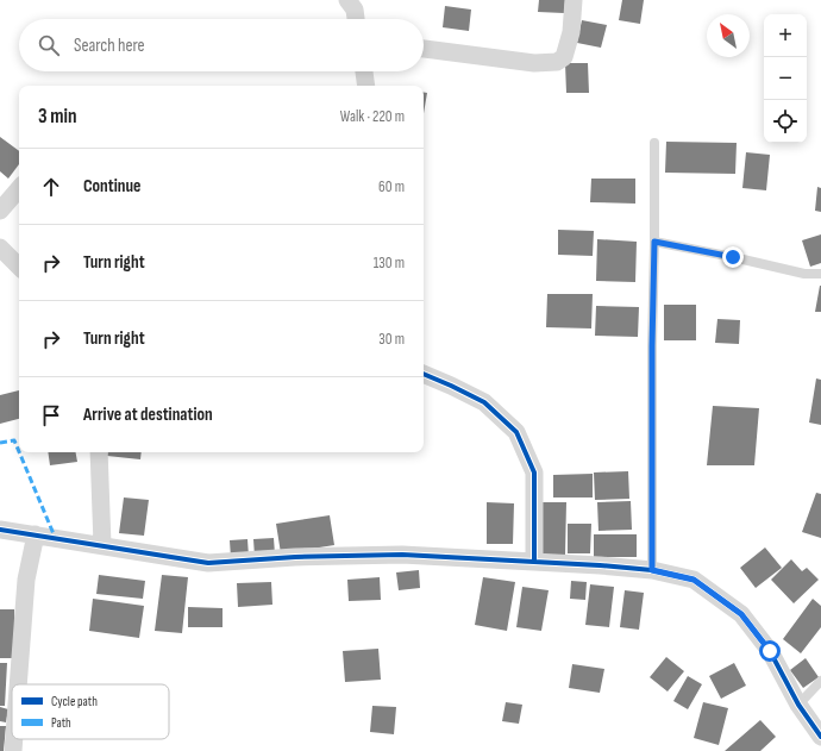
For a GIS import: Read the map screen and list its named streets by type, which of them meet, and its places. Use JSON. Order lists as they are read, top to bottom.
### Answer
{
  "legend": ["Cycle path", "Path"],
  "north": "top left",
  "page": {
    "map_buttons": ["+", "−"],
    "search": "Search here",
    "heading": ["3 min", "Walk · 220 m"],
    "list": [
      ["Continue", "60 m"],
      ["Turn right", "130 m"],
      ["Turn right", "30 m"],
      "Arrive at destination"
    ]
  }
}
